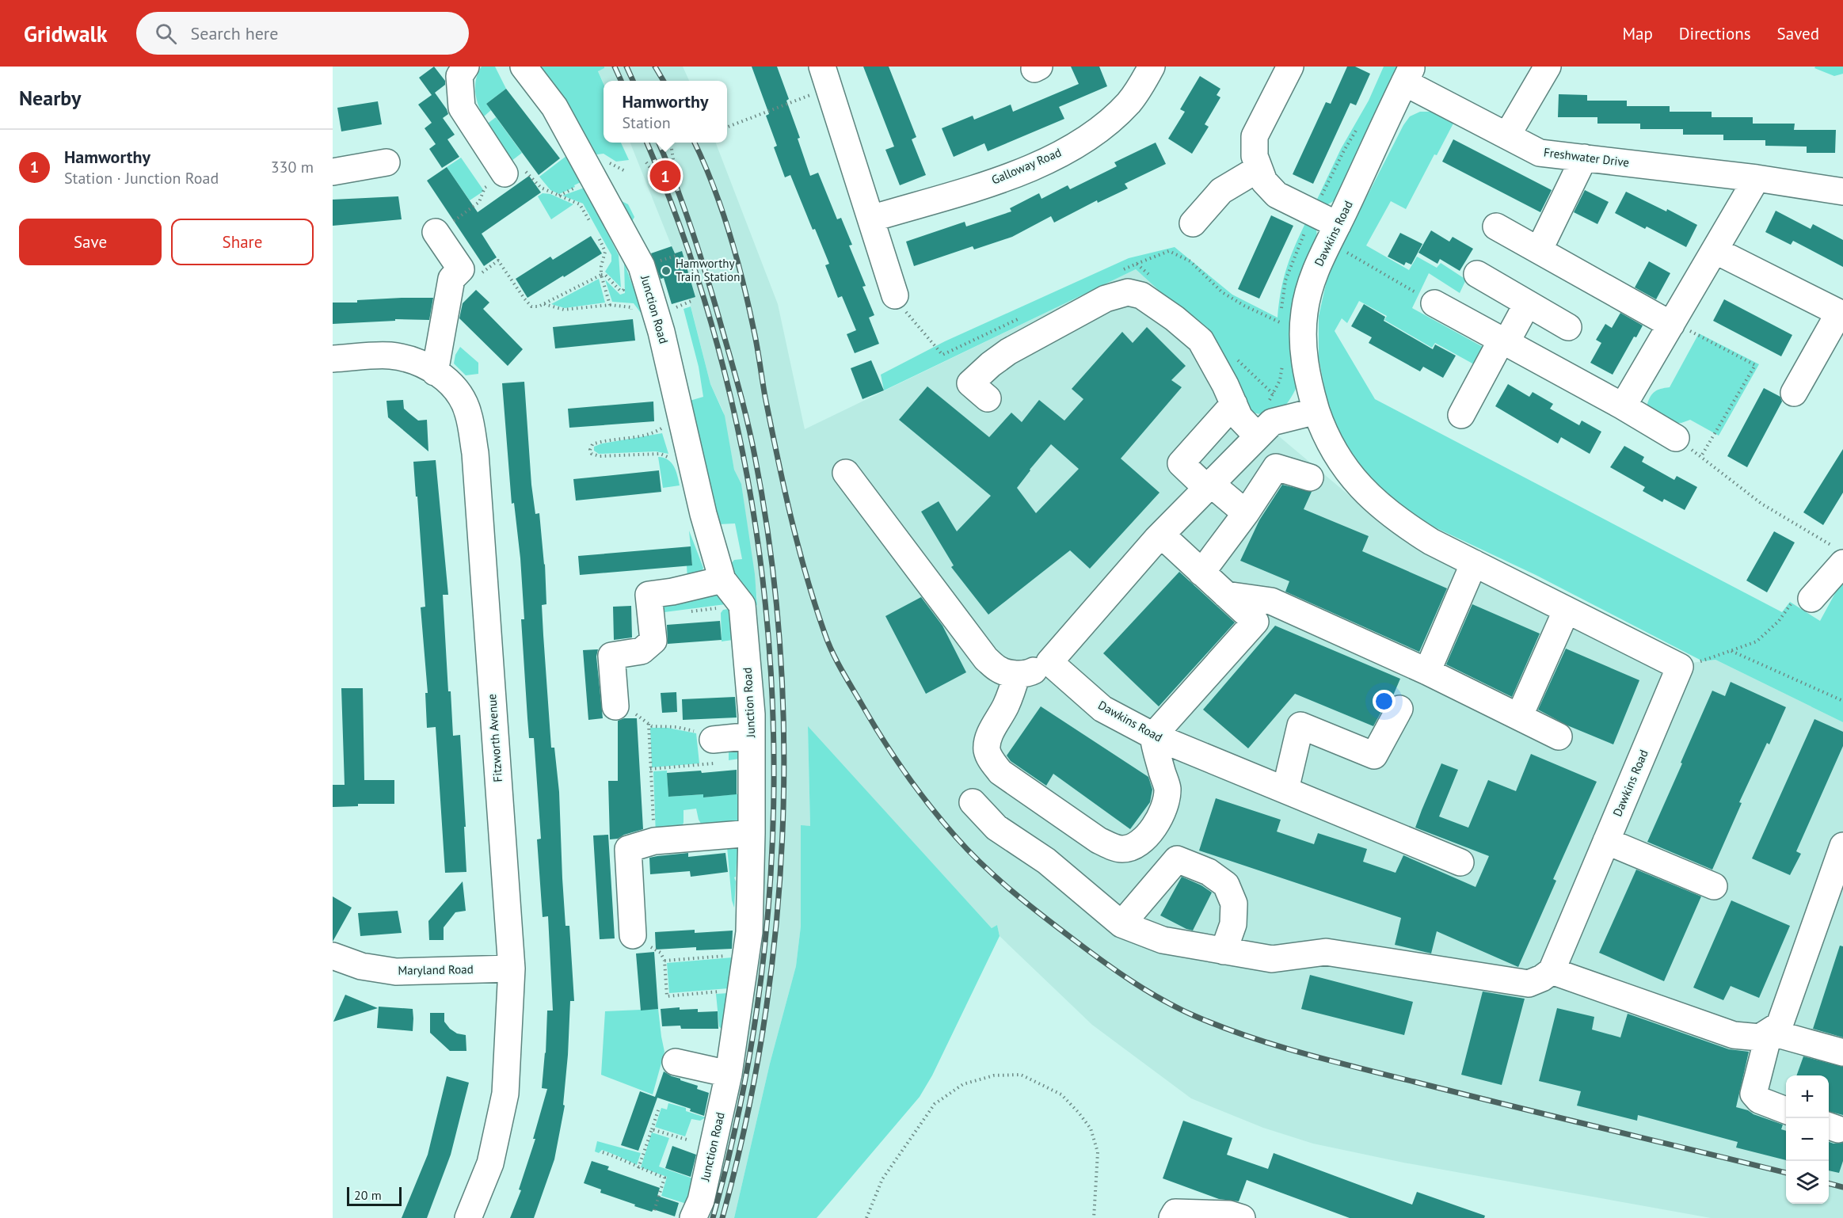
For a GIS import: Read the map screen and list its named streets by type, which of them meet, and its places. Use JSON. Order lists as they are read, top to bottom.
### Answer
{
  "streets": {
    "street": [
      "Freshwater Drive",
      "Galloway Road",
      "Dawkins Road",
      "Junction Road",
      "Fitzworth Avenue",
      "Maryland Road"
    ]
  },
  "crossings": [
    ["Freshwater Drive", "Dawkins Road"],
    ["Fitzworth Avenue", "Maryland Road"]
  ],
  "places": ["Hamworthy Train Station"],
  "scale_bar": "20 m",
  "page": {
    "header": "Gridwalk",
    "search": "Search here",
    "nav": ["Map", "Directions", "Saved"],
    "heading": "Nearby",
    "popup": ["Hamworthy", "Station"],
    "list": [
      {
        "mark": "1",
        "name": "Hamworthy",
        "note": "Station · Junction Road",
        "value": "330 m"
      }
    ],
    "pins": "1",
    "buttons": ["Save", "Share"],
    "map_buttons": ["+", "−"],
    "scale": "20 m"
  }
}
